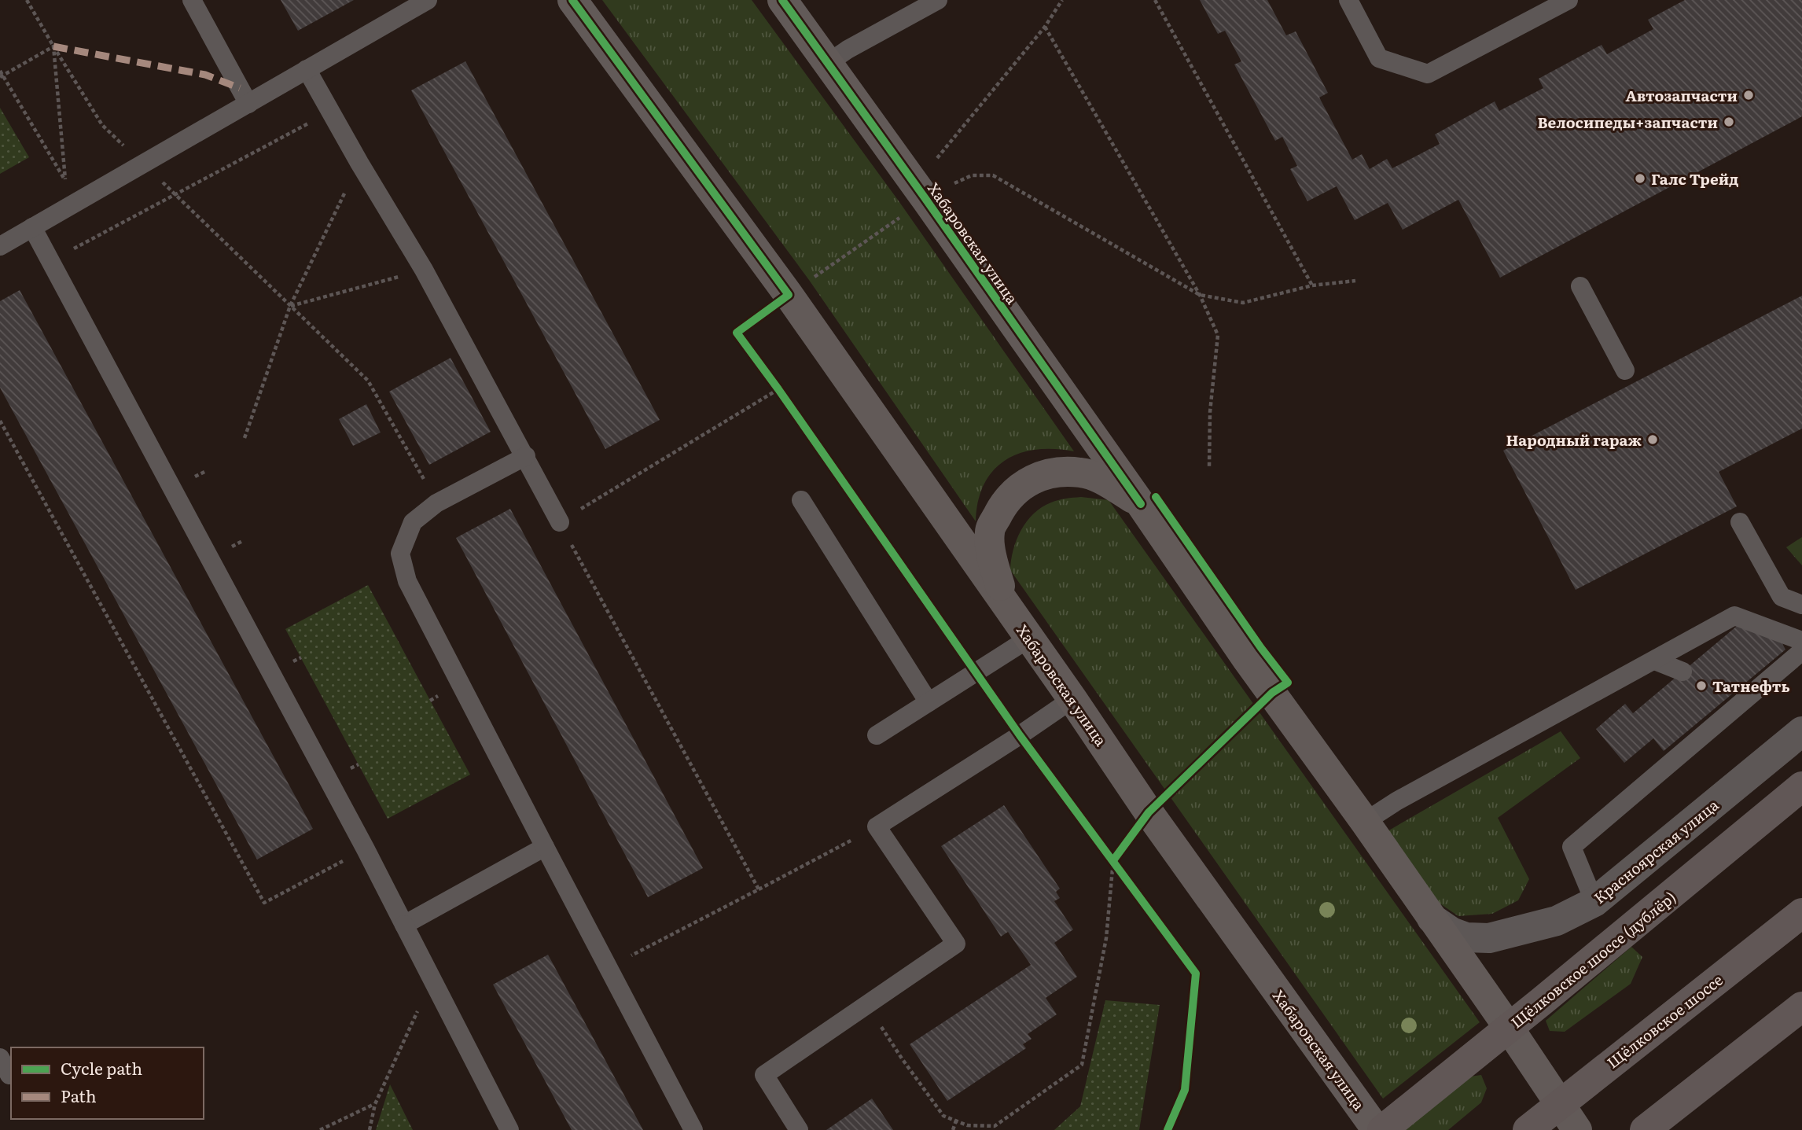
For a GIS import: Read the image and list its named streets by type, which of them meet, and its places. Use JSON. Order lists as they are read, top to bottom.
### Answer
{
  "streets": {
    "main road": ["Хабаровская улица", "Щёлковское шоссе (дублёр)", "Щёлковское шоссе"],
    "street": ["Красноярская улица"]
  },
  "crossings": [
    ["Хабаровская улица", "Красноярская улица"],
    ["Хабаровская улица", "Щёлковское шоссе (дублёр)"],
    ["Хабаровская улица", "Щёлковское шоссе"]
  ],
  "places": [
    "Автозапчасти",
    "Велосипеды+запчасти",
    "Галс Трейд",
    "Народный гараж",
    "Татнефть"
  ],
  "legend": ["Cycle path", "Path"]
}
